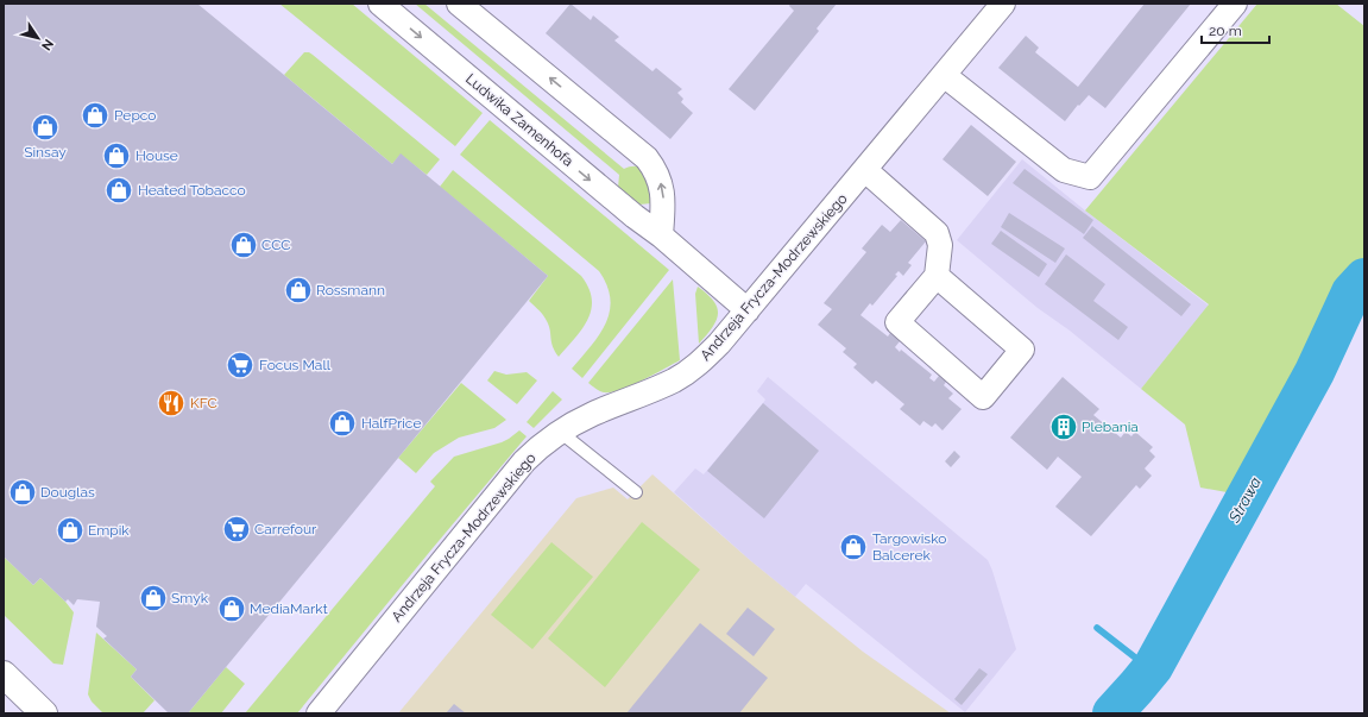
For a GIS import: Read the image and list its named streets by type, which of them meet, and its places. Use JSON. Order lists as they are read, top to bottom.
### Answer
{
  "streets": {
    "street": ["Ludwika Zamenhofa", "Andrzeja Frycza-Modrzewskiego"]
  },
  "crossings": [
    ["Ludwika Zamenhofa", "Andrzeja Frycza-Modrzewskiego"]
  ],
  "water": ["Strawa"],
  "places": {
    "shop": [
      "Pepco",
      "Sinsay",
      "House",
      "Heated Tobacco",
      "CCC",
      "Rossmann",
      "HalfPrice",
      "Douglas",
      "Empik",
      "Targowisko Balcerek",
      "Smyk",
      "MediaMarkt"
    ],
    "supermarket": ["Focus Mall", "Carrefour"],
    "restaurant": ["KFC"],
    "building": ["Plebania"]
  },
  "scale_bar": "20 m",
  "north": "bottom right"
}
